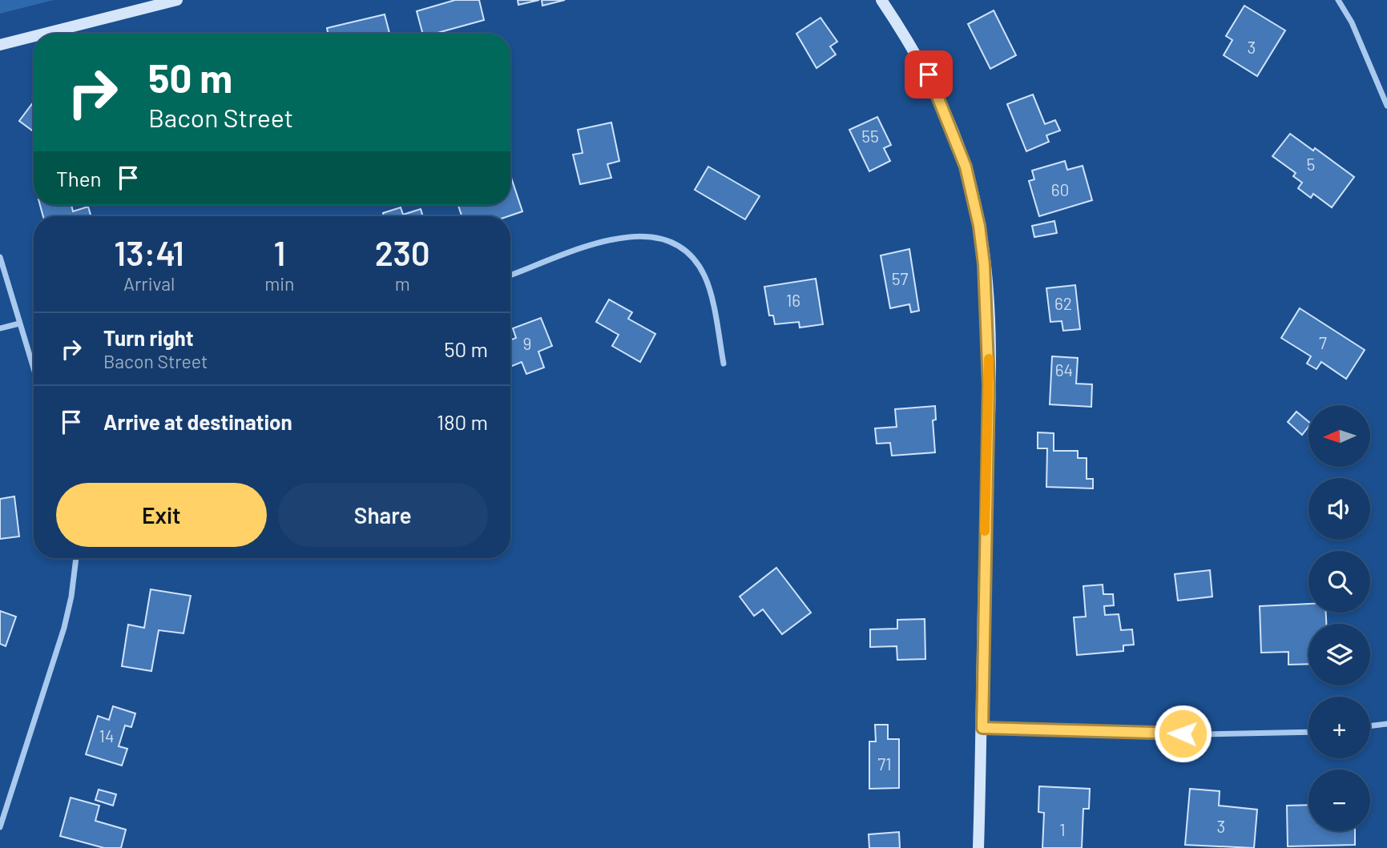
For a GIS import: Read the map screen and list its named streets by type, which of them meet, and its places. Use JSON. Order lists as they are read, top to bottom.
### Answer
{
  "house_numbers": [
    "3",
    "55",
    "5",
    "60",
    "57",
    "16",
    "62",
    "7",
    "9",
    "64",
    "14",
    "71",
    "3",
    "1"
  ],
  "north": "left",
  "page": {
    "turn": ["50 m", "Bacon Street"],
    "then": "Then",
    "eta": [
      "13:41",
      "Arrival",
      "1",
      "min",
      "230",
      "m"
    ],
    "list": [
      {
        "name": "Turn right",
        "note": "Bacon Street",
        "value": "50 m"
      },
      {
        "name": "Arrive at destination",
        "value": "180 m"
      }
    ],
    "map_buttons": ["+", "−"],
    "buttons": ["Exit", "Share"]
  }
}
